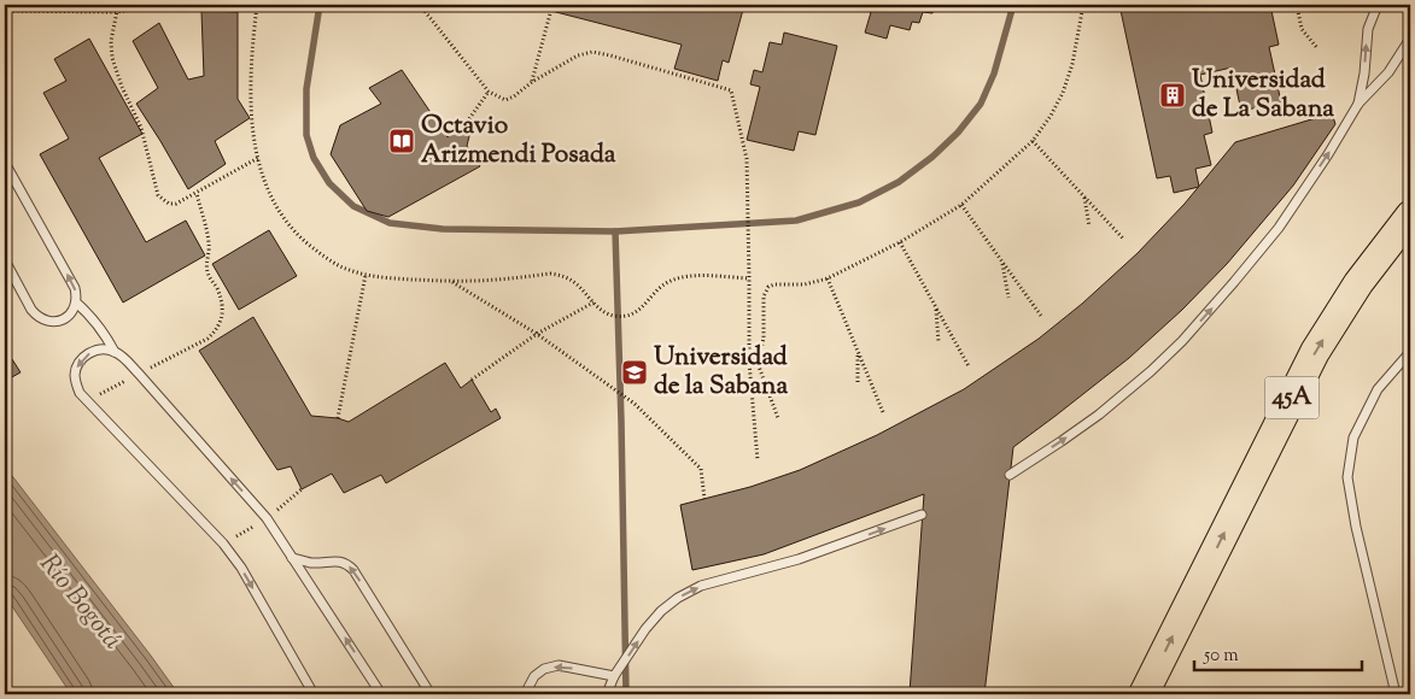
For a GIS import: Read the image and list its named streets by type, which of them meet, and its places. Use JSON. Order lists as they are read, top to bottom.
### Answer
{
  "streets": {
    "highway": ["45A"]
  },
  "water": ["Río Bogotá"],
  "places": {
    "building": ["Universidad de La Sabana"],
    "library": ["Octavio Arizmendi Posada"],
    "school or university": ["Universidad de la Sabana"]
  },
  "scale_bar": "50 m"
}
